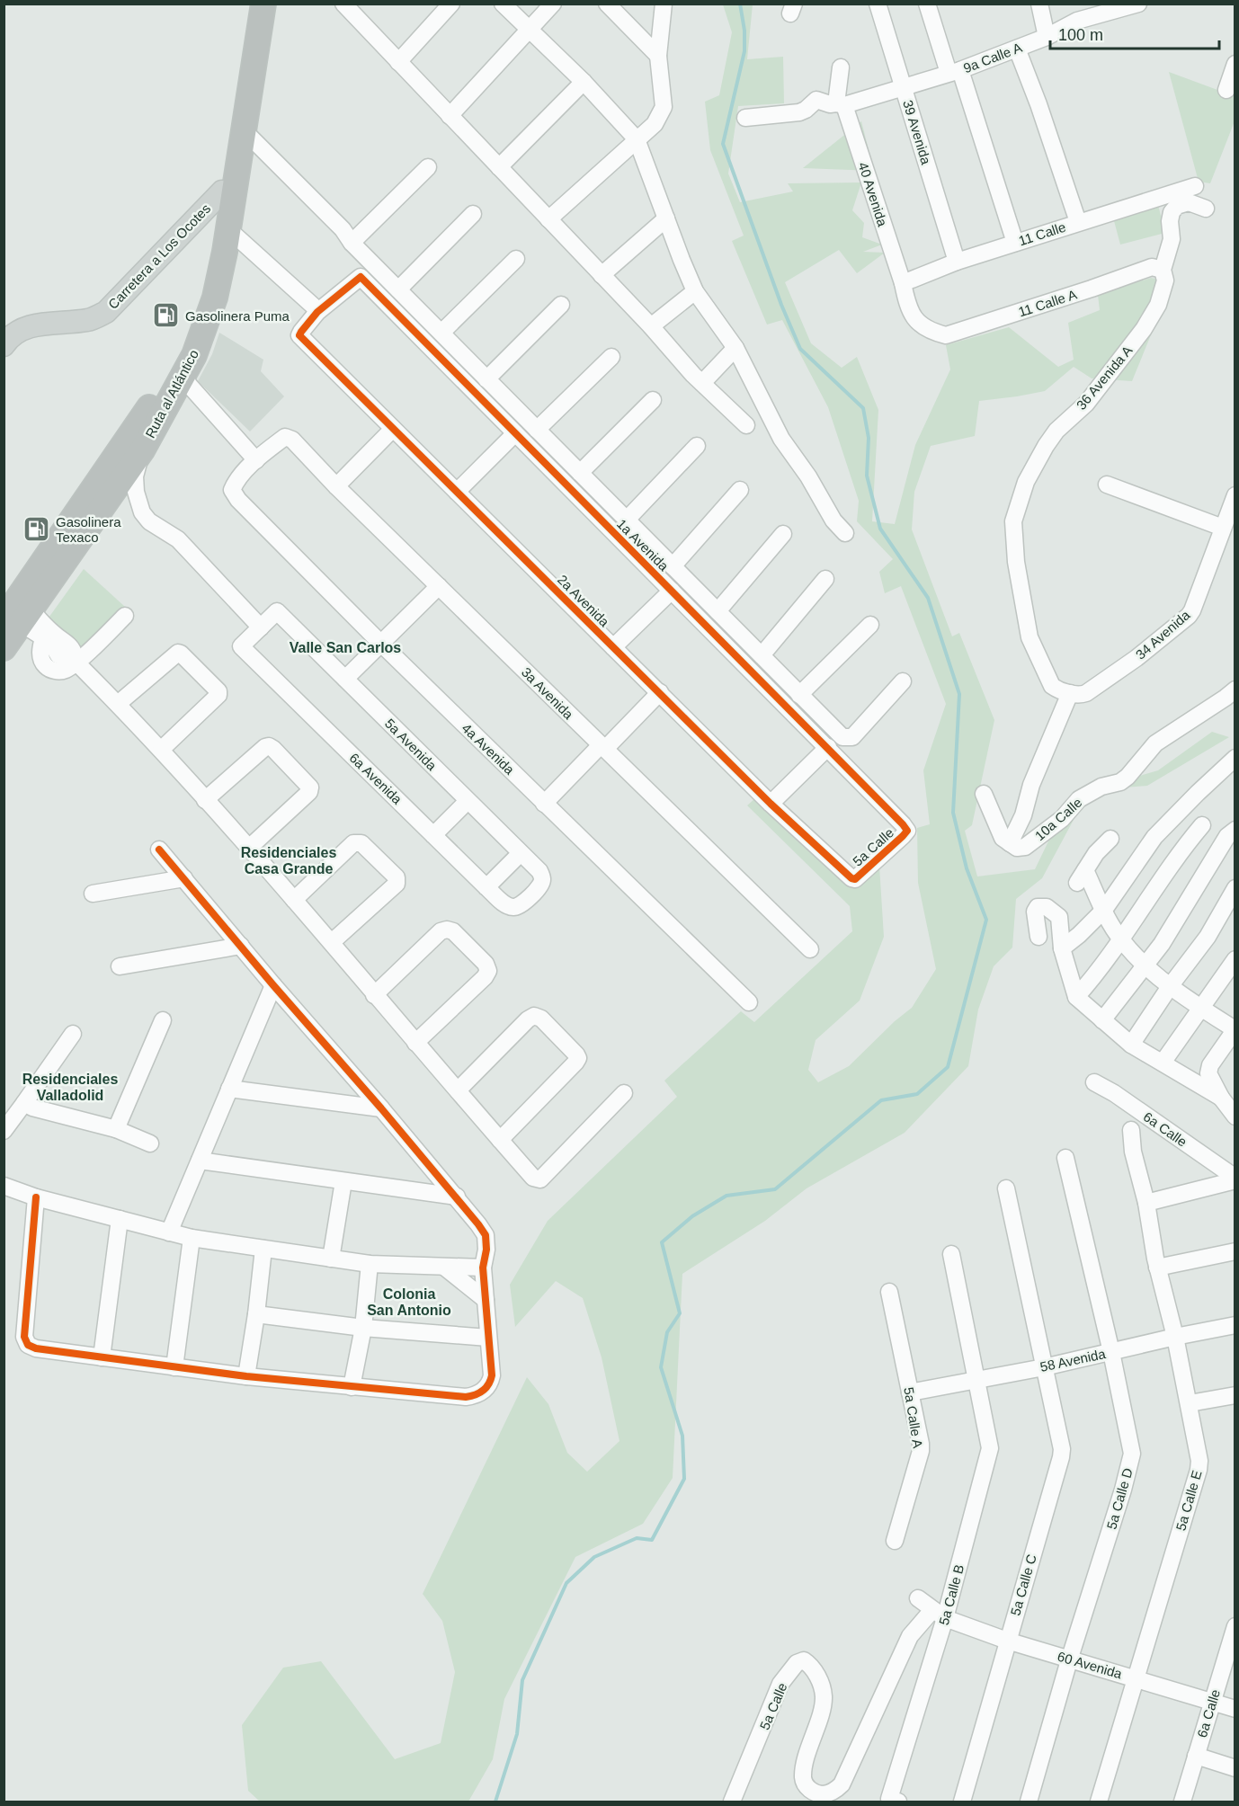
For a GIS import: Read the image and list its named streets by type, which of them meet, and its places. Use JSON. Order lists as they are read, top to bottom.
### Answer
{
  "streets": {
    "highway": ["Ruta al Atlántico"],
    "main road": ["Carretera a Los Ocotes"],
    "street": [
      "9a Calle A",
      "39 Avenida",
      "40 Avenida",
      "11 Calle",
      "11 Calle A",
      "36 Avenida A",
      "1a Avenida",
      "2a Avenida",
      "34 Avenida",
      "3a Avenida",
      "5a Avenida",
      "4a Avenida",
      "6a Avenida",
      "10a Calle",
      "5a Calle",
      "6a Calle",
      "58 Avenida",
      "5a Calle A",
      "5a Calle D",
      "5a Calle E",
      "5a Calle C",
      "5a Calle B",
      "60 Avenida"
    ]
  },
  "crossings": [
    ["9a Calle A", "39 Avenida"],
    ["9a Calle A", "40 Avenida"],
    ["39 Avenida", "11 Calle"],
    ["40 Avenida", "11 Calle"],
    ["40 Avenida", "11 Calle A"],
    ["Carretera a Los Ocotes", "Ruta al Atlántico"],
    ["11 Calle A", "36 Avenida A"],
    ["36 Avenida A", "34 Avenida"],
    ["1a Avenida", "2a Avenida"],
    ["1a Avenida", "5a Calle"],
    ["2a Avenida", "5a Calle"],
    ["3a Avenida", "4a Avenida"],
    ["5a Avenida", "6a Avenida"],
    ["5a Calle", "5a Calle B"],
    ["5a Calle", "60 Avenida"],
    ["6a Calle", "60 Avenida"],
    ["58 Avenida", "5a Calle A"],
    ["58 Avenida", "5a Calle D"],
    ["58 Avenida", "5a Calle E"],
    ["58 Avenida", "5a Calle C"],
    ["58 Avenida", "5a Calle B"],
    ["5a Calle D", "60 Avenida"],
    ["5a Calle E", "60 Avenida"],
    ["5a Calle C", "60 Avenida"],
    ["5a Calle B", "60 Avenida"]
  ],
  "districts": [
    "Valle San Carlos",
    "Residenciales Casa Grande",
    "Residenciales Valladolid",
    "Colonia San Antonio"
  ],
  "places": {
    "fuel station": ["Gasolinera Puma", "Gasolinera Texaco"]
  },
  "scale_bar": "100 m"
}
